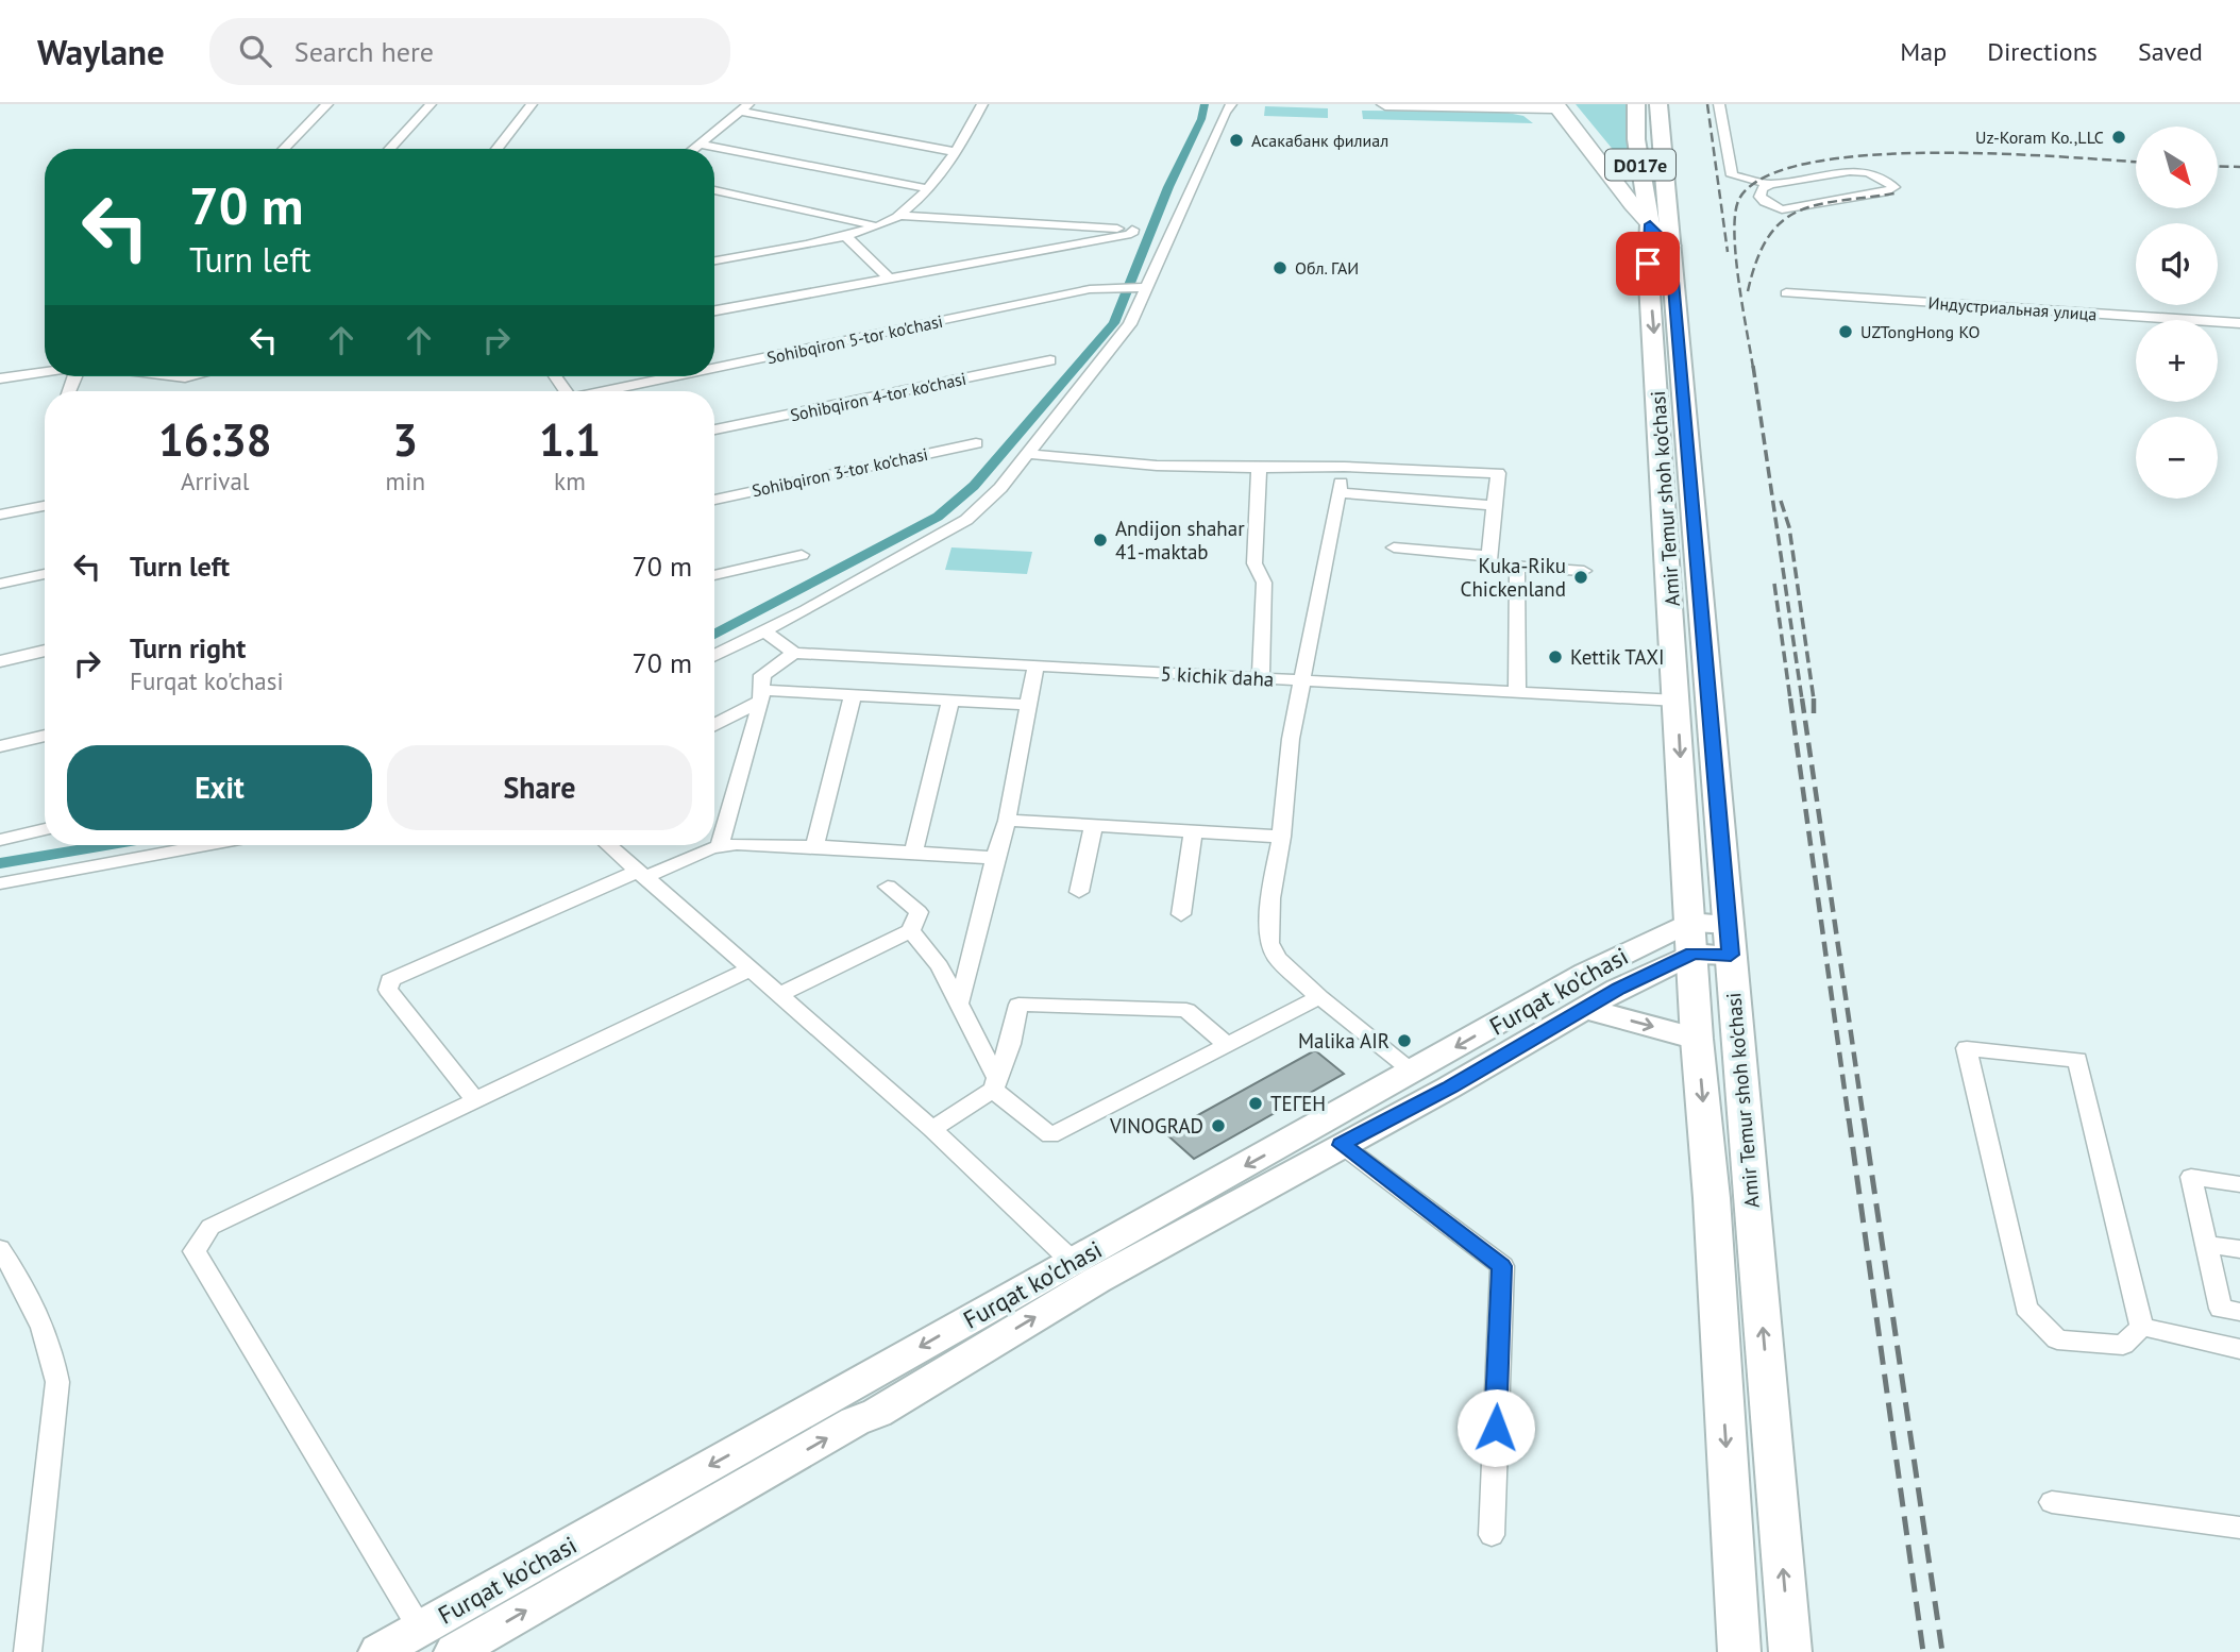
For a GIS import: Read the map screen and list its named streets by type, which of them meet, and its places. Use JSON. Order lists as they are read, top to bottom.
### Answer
{
  "streets": {
    "main road": ["D017e", "Amir Temur shoh ko'chasi", "Furqat ko'chasi"],
    "street": [
      "Индустриальная улица",
      "Sohibqiron 5-tor ko'chasi",
      "Sohibqiron 4-tor ko'chasi",
      "Sohibqiron 3-tor ko'chasi",
      "5 kichik daha"
    ]
  },
  "crossings": [
    ["Amir Temur shoh ko'chasi", "5 kichik daha"],
    ["Amir Temur shoh ko'chasi", "Furqat ko'chasi"]
  ],
  "places": [
    "Uz-Koram Ko.,LLC",
    "Асакабанк филиал",
    "Обл. ГАИ",
    "UZTongHong KO",
    "Andijon shahar 41-maktab",
    "Kuka-Riku Chickenland",
    "Kettik TAXI",
    "Malika AIR",
    "ТЕГЕН",
    "VINOGRAD"
  ],
  "north": "bottom right",
  "page": {
    "header": "Waylane",
    "search": "Search here",
    "nav": ["Map", "Directions", "Saved"],
    "map_buttons": ["+", "−"],
    "turn": ["70 m", "Turn left"],
    "eta": [
      "16:38",
      "Arrival",
      "3",
      "min",
      "1.1",
      "km"
    ],
    "list": [
      {
        "name": "Turn left",
        "value": "70 m"
      },
      {
        "name": "Turn right",
        "note": "Furqat ko'chasi",
        "value": "70 m"
      }
    ],
    "buttons": ["Exit", "Share"]
  }
}
